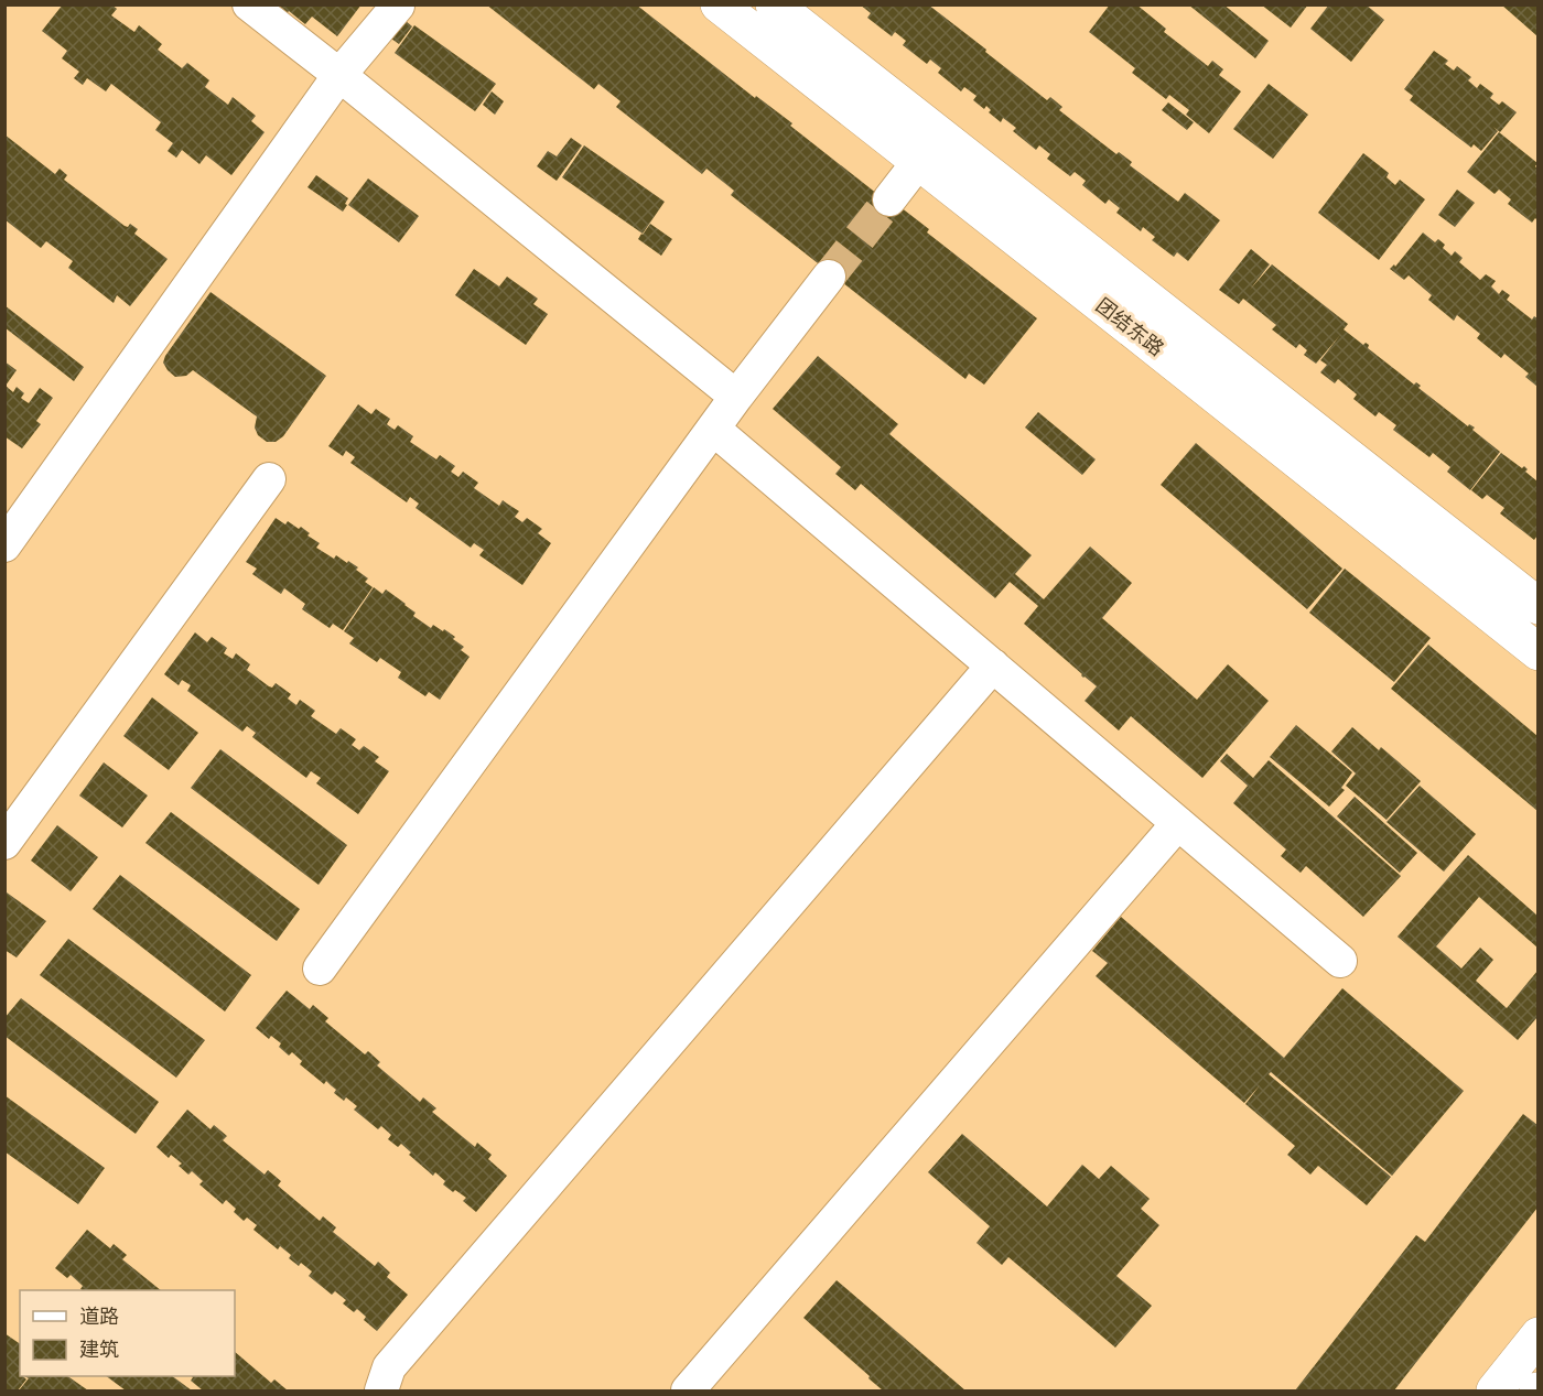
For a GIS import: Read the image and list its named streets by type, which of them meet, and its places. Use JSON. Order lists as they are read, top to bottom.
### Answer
{
  "streets": {
    "street": ["团结东路"]
  },
  "legend": ["道路", "建筑"]
}
